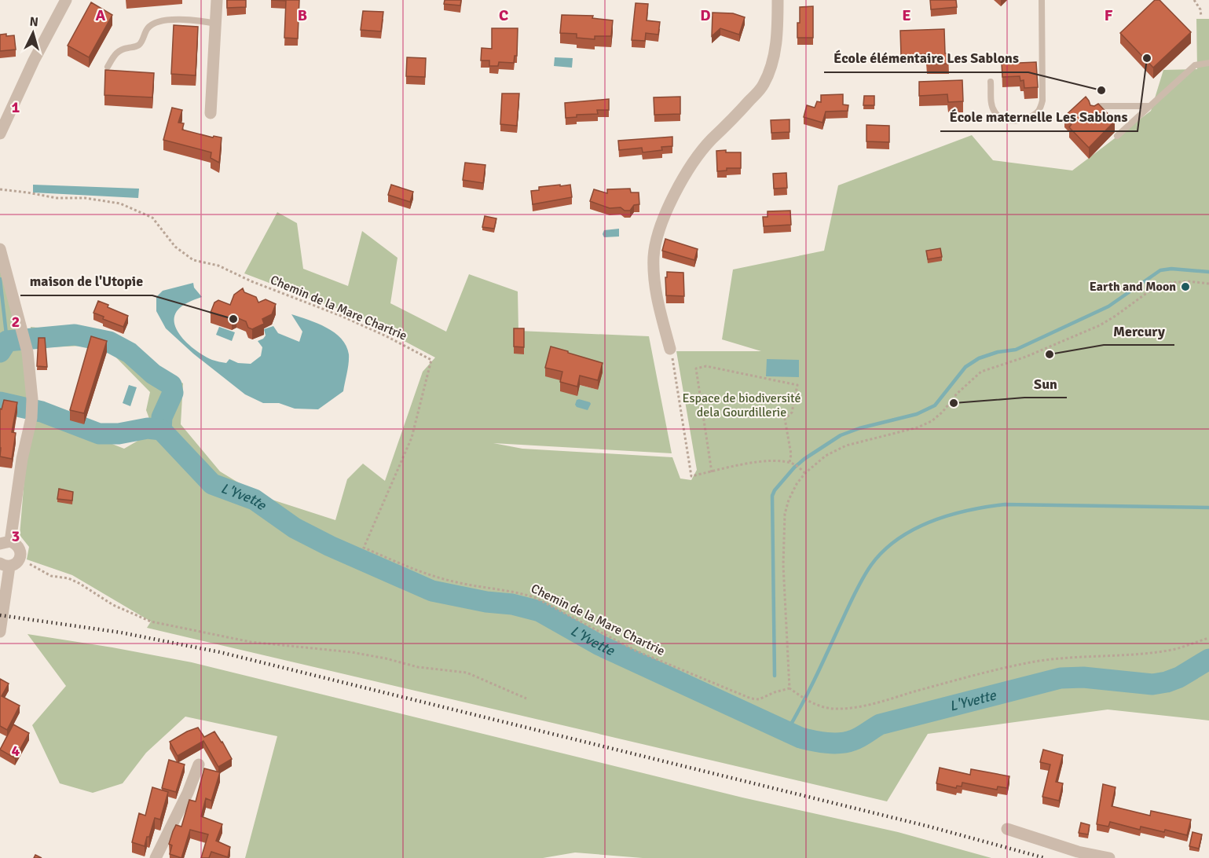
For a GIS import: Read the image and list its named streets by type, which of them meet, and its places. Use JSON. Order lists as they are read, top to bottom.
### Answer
{
  "streets": {
    "path": ["Chemin de la Mare Chartrie"]
  },
  "water": ["L'Yvette"],
  "parks": ["Espace de biodiversité dela Gourdillerie"],
  "places": [
    "École maternelle Les Sablons",
    "École élémentaire Les Sablons",
    "Earth and Moon",
    "maison de l'Utopie",
    "Mercury",
    "Sun"
  ],
  "north": "top",
  "grid": {
    "columns": [
      "A",
      "B",
      "C",
      "D",
      "E",
      "F"
    ],
    "rows": [
      "1",
      "2",
      "3",
      "4"
    ]
  }
}
